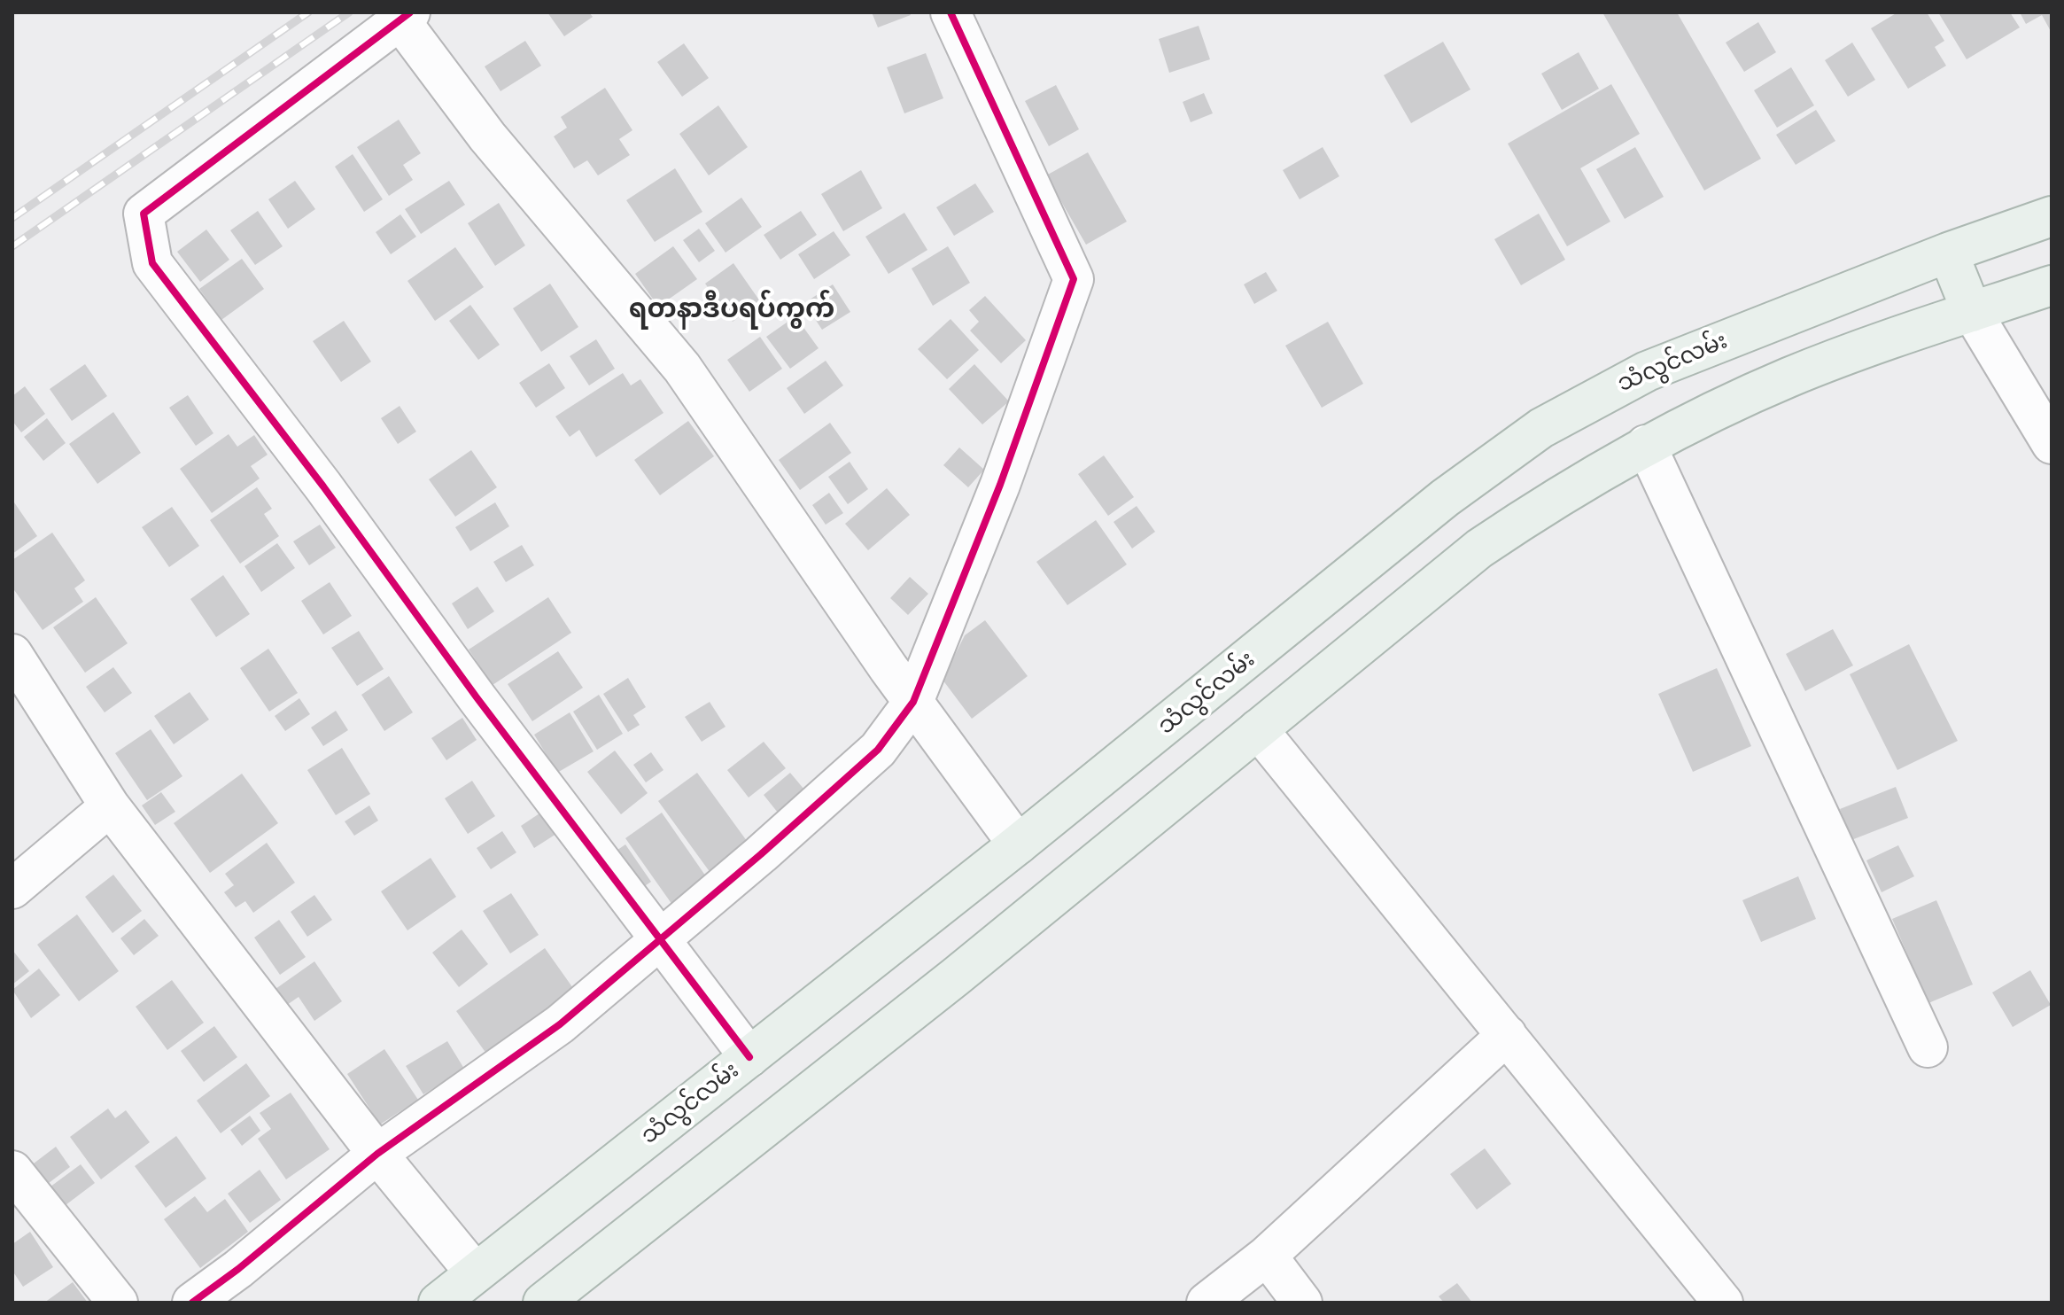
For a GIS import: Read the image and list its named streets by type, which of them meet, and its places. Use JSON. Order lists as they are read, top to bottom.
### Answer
{
  "streets": {
    "main road": ["သံလွင်လမ်း"]
  },
  "districts": ["ရတနာဒီပရပ်ကွက်"]
}
